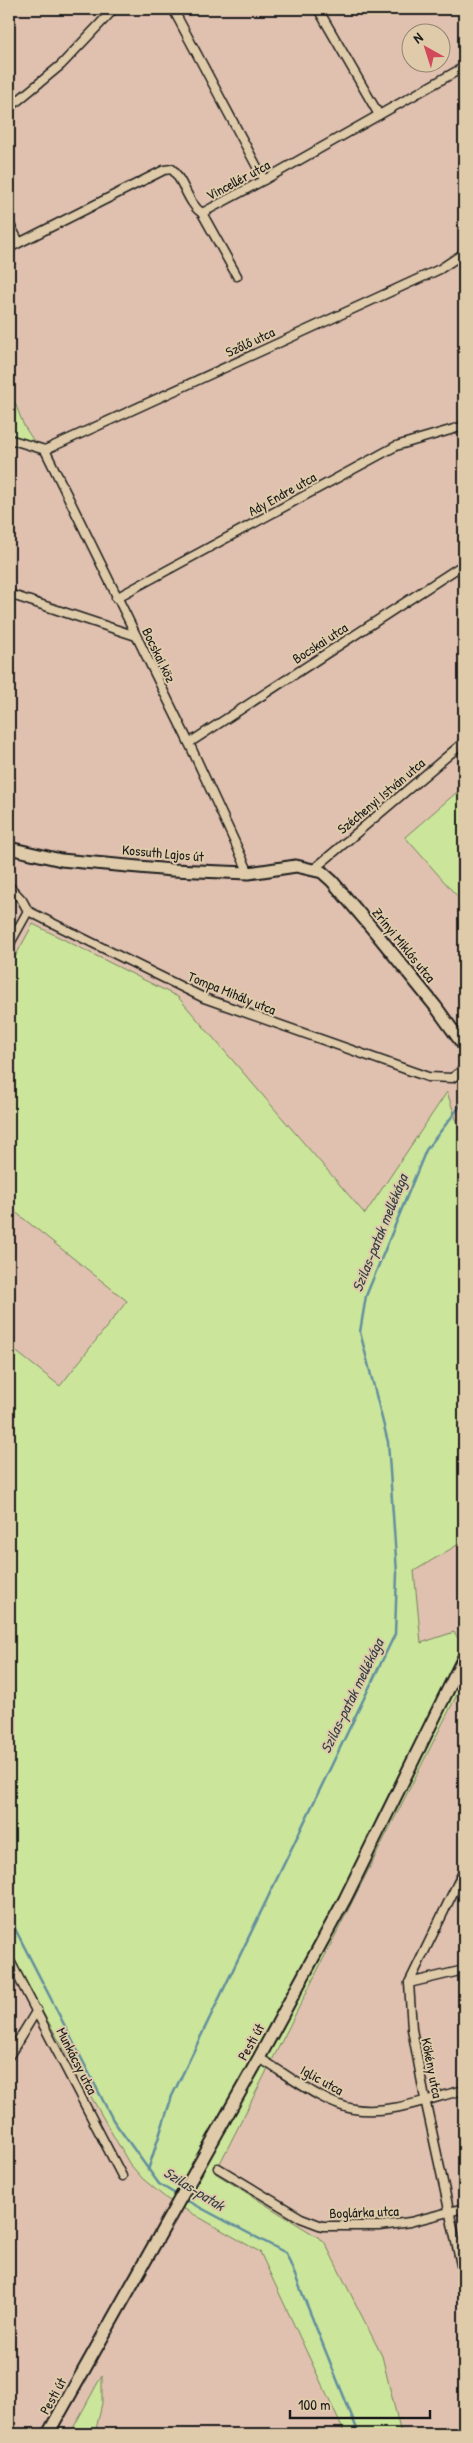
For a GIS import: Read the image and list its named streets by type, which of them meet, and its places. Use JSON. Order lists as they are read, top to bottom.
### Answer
{
  "streets": {
    "main road": ["Kossuth Lajos út", "Zrínyi Miklós utca", "Pesti út"],
    "street": [
      "Vincellér utca",
      "Szőlő utca",
      "Ady Endre utca",
      "Bocskai utca",
      "Bocskai köz",
      "Széchenyi István utca",
      "Tompa Mihály utca",
      "Munkácsy utca",
      "Kökény utca",
      "Iglic utca",
      "Boglárka utca"
    ]
  },
  "crossings": [
    ["Szőlő utca", "Bocskai köz"],
    ["Ady Endre utca", "Bocskai köz"],
    ["Bocskai utca", "Bocskai köz"],
    ["Bocskai köz", "Kossuth Lajos út"],
    ["Széchenyi István utca", "Kossuth Lajos út"],
    ["Széchenyi István utca", "Zrínyi Miklós utca"],
    ["Kossuth Lajos út", "Zrínyi Miklós utca"],
    ["Pesti út", "Iglic utca"],
    ["Kökény utca", "Iglic utca"],
    ["Kökény utca", "Boglárka utca"]
  ],
  "water": ["Szilas-patak mellékága", "Szilas-patak"],
  "scale_bar": "100 m",
  "north": "top left"
}
